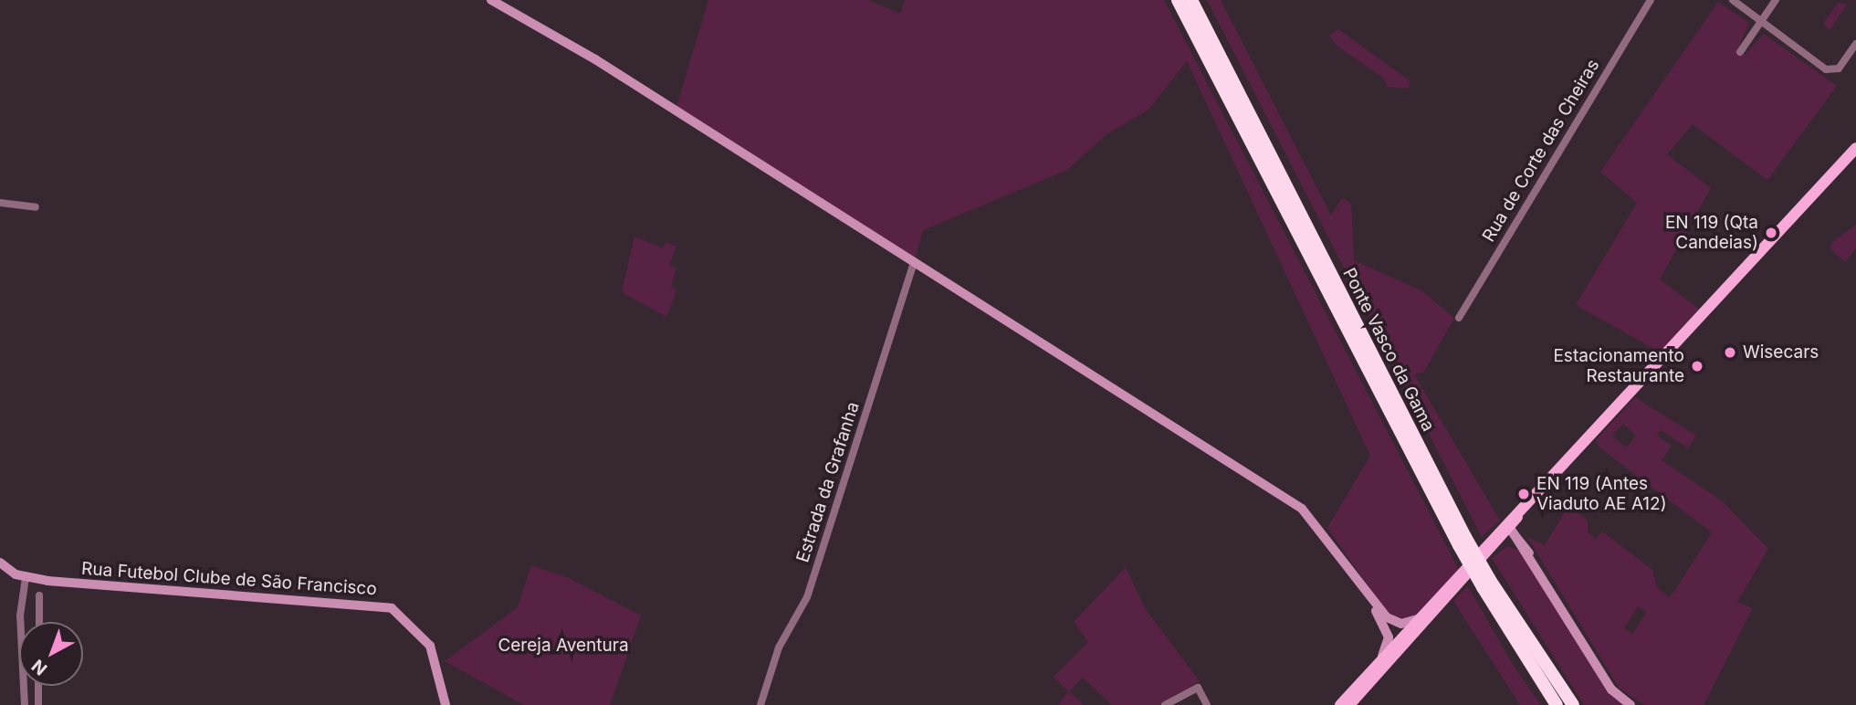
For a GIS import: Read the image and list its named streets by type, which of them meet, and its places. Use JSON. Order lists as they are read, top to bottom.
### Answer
{
  "streets": {
    "highway": ["Ponte Vasco da Gama"],
    "street": ["Rua de Corte das Cheiras", "Estrada da Grafanha", "Rua Futebol Clube de São Francisco"]
  },
  "parks": ["Cereja Aventura"],
  "places": [
    "EN 119 (Qta Candeias)",
    "Wisecars",
    "Estacionamento Restaurante",
    "EN 119 (Antes Viaduto AE A12)"
  ],
  "north": "bottom left"
}
